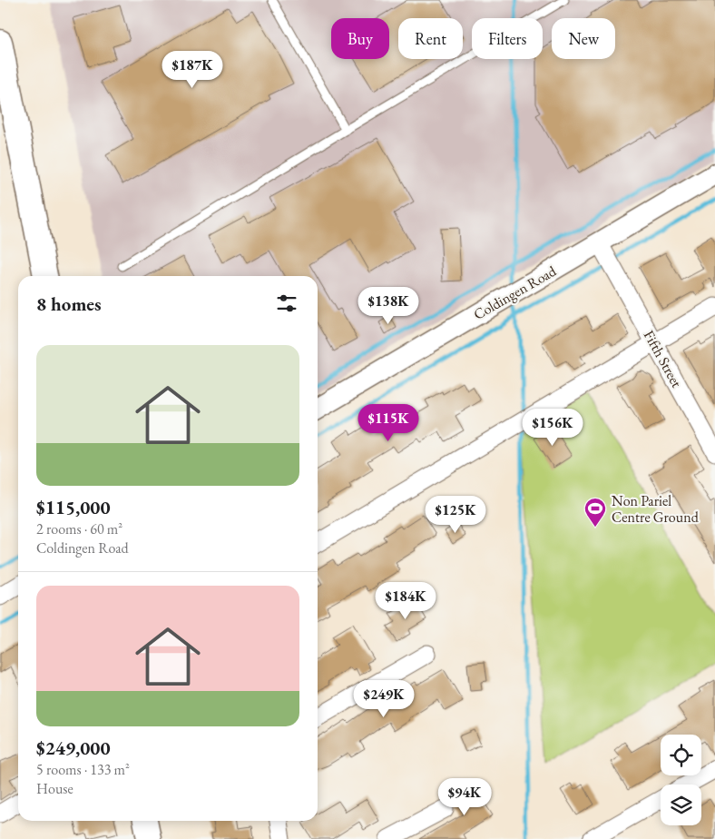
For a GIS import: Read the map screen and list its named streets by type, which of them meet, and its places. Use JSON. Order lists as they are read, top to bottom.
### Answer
{
  "streets": {
    "street": ["Coldingen Road", "Fifth Street"]
  },
  "crossings": [
    ["Coldingen Road", "Fifth Street"]
  ],
  "places": {
    "sports": ["Non Pariel Centre Ground"]
  },
  "page": {
    "chip": [
      "Buy",
      "Rent",
      "Filters",
      "New"
    ],
    "price": [
      "$187K",
      "$138K",
      "$115K",
      "$156K",
      "$125K",
      "$184K",
      "$249K",
      "$94K"
    ],
    "heading": "8 homes",
    "list": [
      {
        "name": "$115,000",
        "note": "2 rooms · 60 m² · Coldingen Road"
      },
      {
        "name": "$249,000",
        "note": "5 rooms · 133 m² · House"
      }
    ]
  }
}
